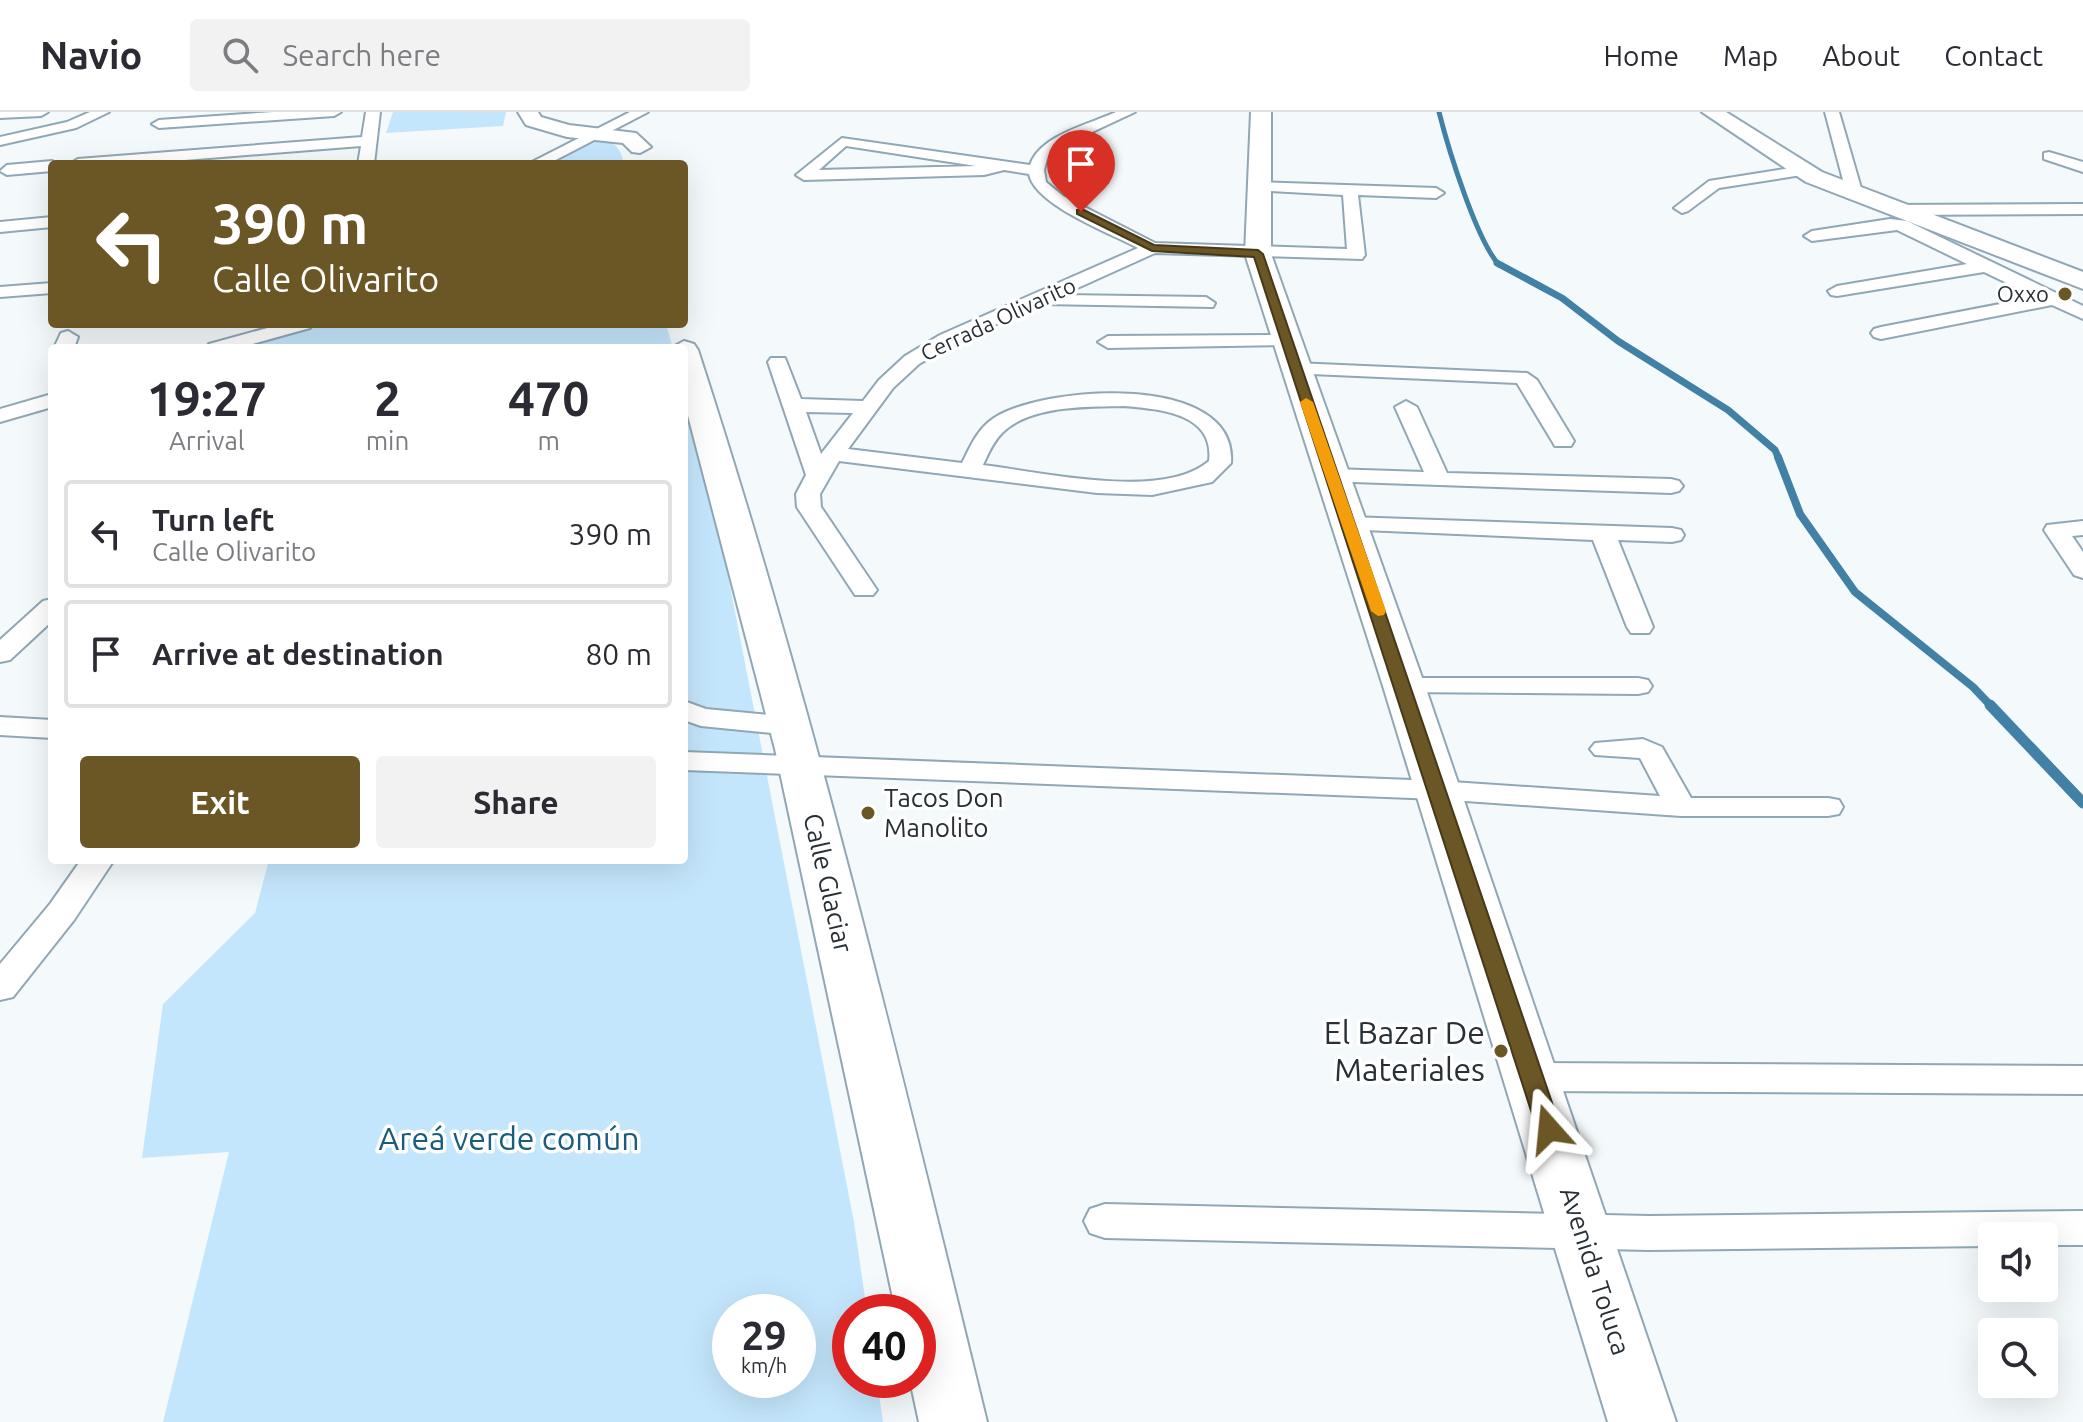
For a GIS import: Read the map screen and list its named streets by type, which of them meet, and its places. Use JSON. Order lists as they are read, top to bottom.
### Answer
{
  "streets": {
    "street": ["Cerrada Olivarito", "Calle Glaciar", "Avenida Toluca"]
  },
  "parks": ["Areá verde común"],
  "places": ["Oxxo", "Tacos Don Manolito", "El Bazar De Materiales"],
  "page": {
    "header": "Navio",
    "search": "Search here",
    "nav": [
      "Home",
      "Map",
      "About",
      "Contact"
    ],
    "turn": ["390 m", "Calle Olivarito"],
    "eta": [
      "19:27",
      "Arrival",
      "2",
      "min",
      "470",
      "m"
    ],
    "list": [
      {
        "name": "Turn left",
        "note": "Calle Olivarito",
        "value": "390 m"
      },
      {
        "name": "Arrive at destination",
        "value": "80 m"
      }
    ],
    "buttons": ["Exit", "Share"],
    "speed": "29 km/h",
    "limit": "40"
  }
}
